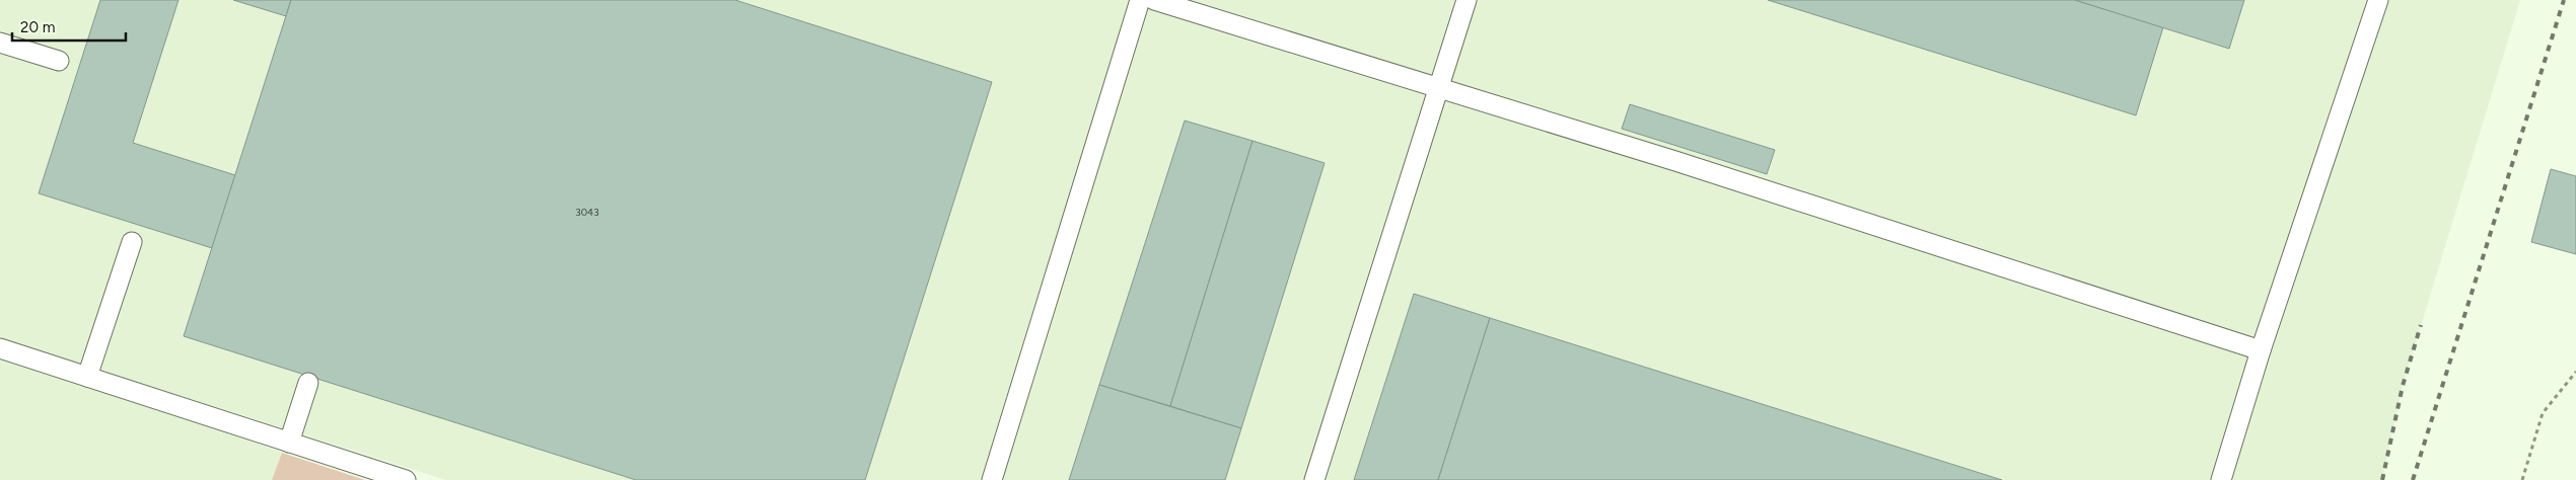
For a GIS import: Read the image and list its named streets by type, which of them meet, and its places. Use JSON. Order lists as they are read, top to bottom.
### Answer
{
  "house_numbers": ["3043"],
  "scale_bar": "20 m"
}
